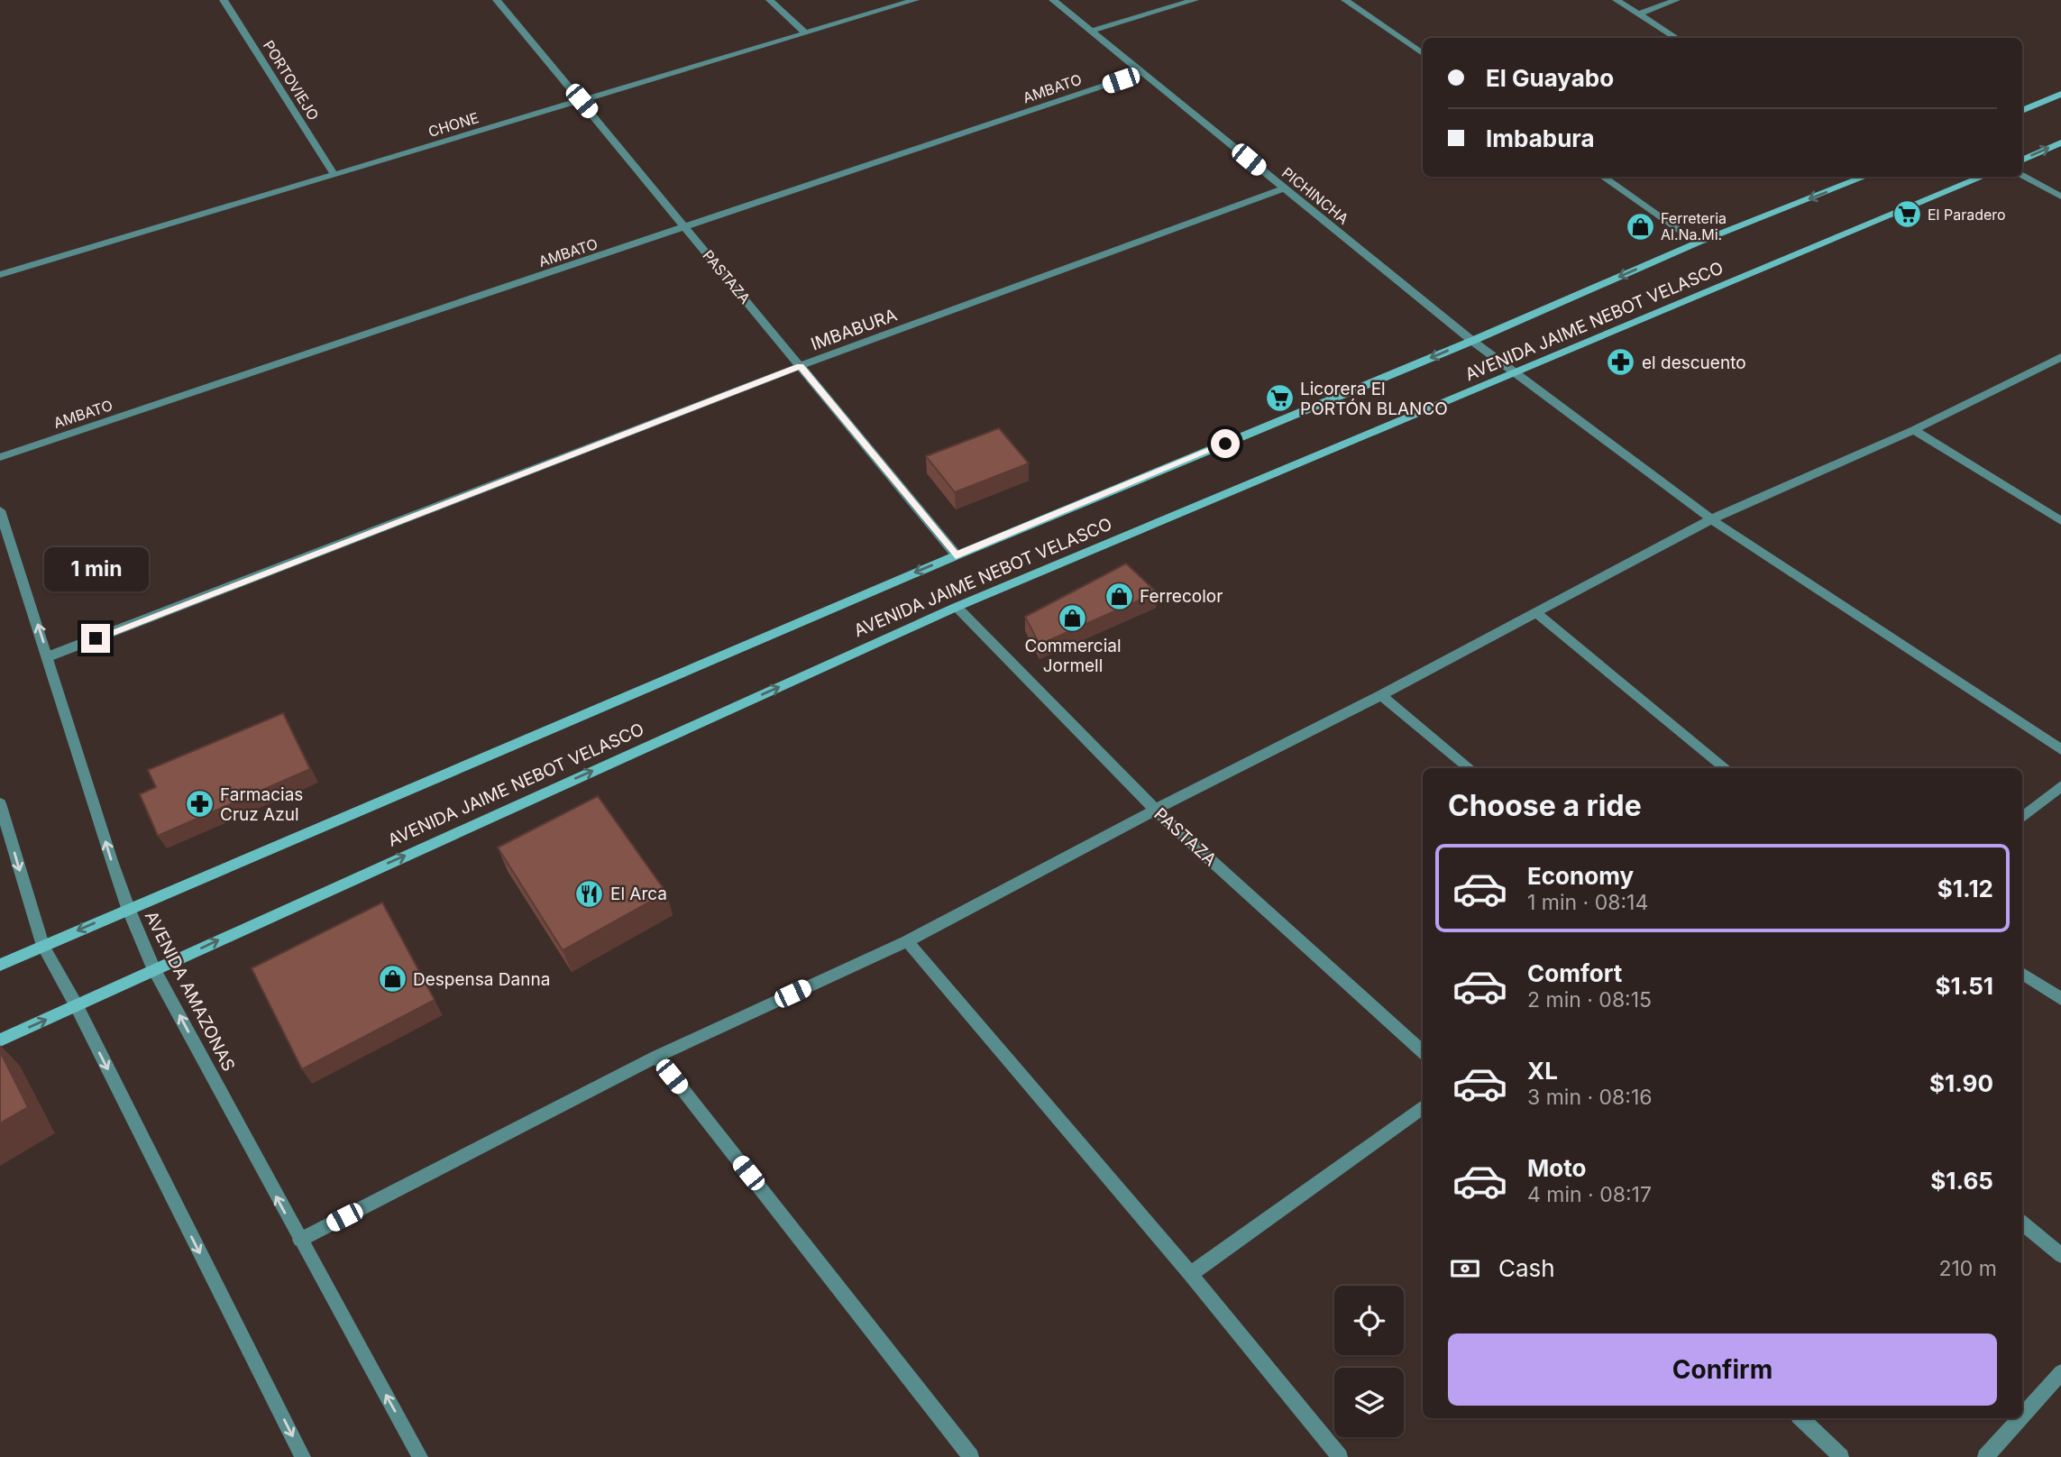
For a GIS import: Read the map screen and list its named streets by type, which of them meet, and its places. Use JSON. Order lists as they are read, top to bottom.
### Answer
{
  "streets": {
    "main road": ["AVENIDA JAIME NEBOT VELASCO"],
    "street": [
      "PORTOVIEJO",
      "AMBATO",
      "CHONE",
      "PICHINCHA",
      "PASTAZA",
      "IMBABURA",
      "AVENIDA AMAZONAS"
    ]
  },
  "crossings": [
    ["PORTOVIEJO", "CHONE"],
    ["AMBATO", "PICHINCHA"],
    ["AMBATO", "PASTAZA"],
    ["CHONE", "PASTAZA"],
    ["PICHINCHA", "AVENIDA JAIME NEBOT VELASCO"],
    ["PICHINCHA", "IMBABURA"],
    ["PASTAZA", "AVENIDA JAIME NEBOT VELASCO"],
    ["PASTAZA", "IMBABURA"],
    ["AVENIDA JAIME NEBOT VELASCO", "AVENIDA AMAZONAS"],
    ["IMBABURA", "AVENIDA AMAZONAS"]
  ],
  "places": {
    "supermarket": ["El Paradero", "Licorera El PORTÓN BLANCO"],
    "shop": [
      "Ferreteria Al.Na.Mi.",
      "Ferrecolor",
      "Commercial Jormell",
      "Despensa Danna"
    ],
    "pharmacy": ["el descuento", "Farmacias Cruz Azul"],
    "restaurant": ["El Arca"]
  },
  "page": {
    "banner": ["El Guayabo", "Imbabura"],
    "bubble": "1 min",
    "heading": "Choose a ride",
    "list": [
      {
        "name": "Economy",
        "note": "1 min · 08:14",
        "value": "$1.12"
      },
      {
        "name": "Comfort",
        "note": "2 min · 08:15",
        "value": "$1.51"
      },
      {
        "name": "XL",
        "note": "3 min · 08:16",
        "value": "$1.90"
      },
      {
        "name": "Moto",
        "note": "4 min · 08:17",
        "value": "$1.65"
      }
    ],
    "pay": ["Cash", "210 m"],
    "buttons": "Confirm"
  }
}
